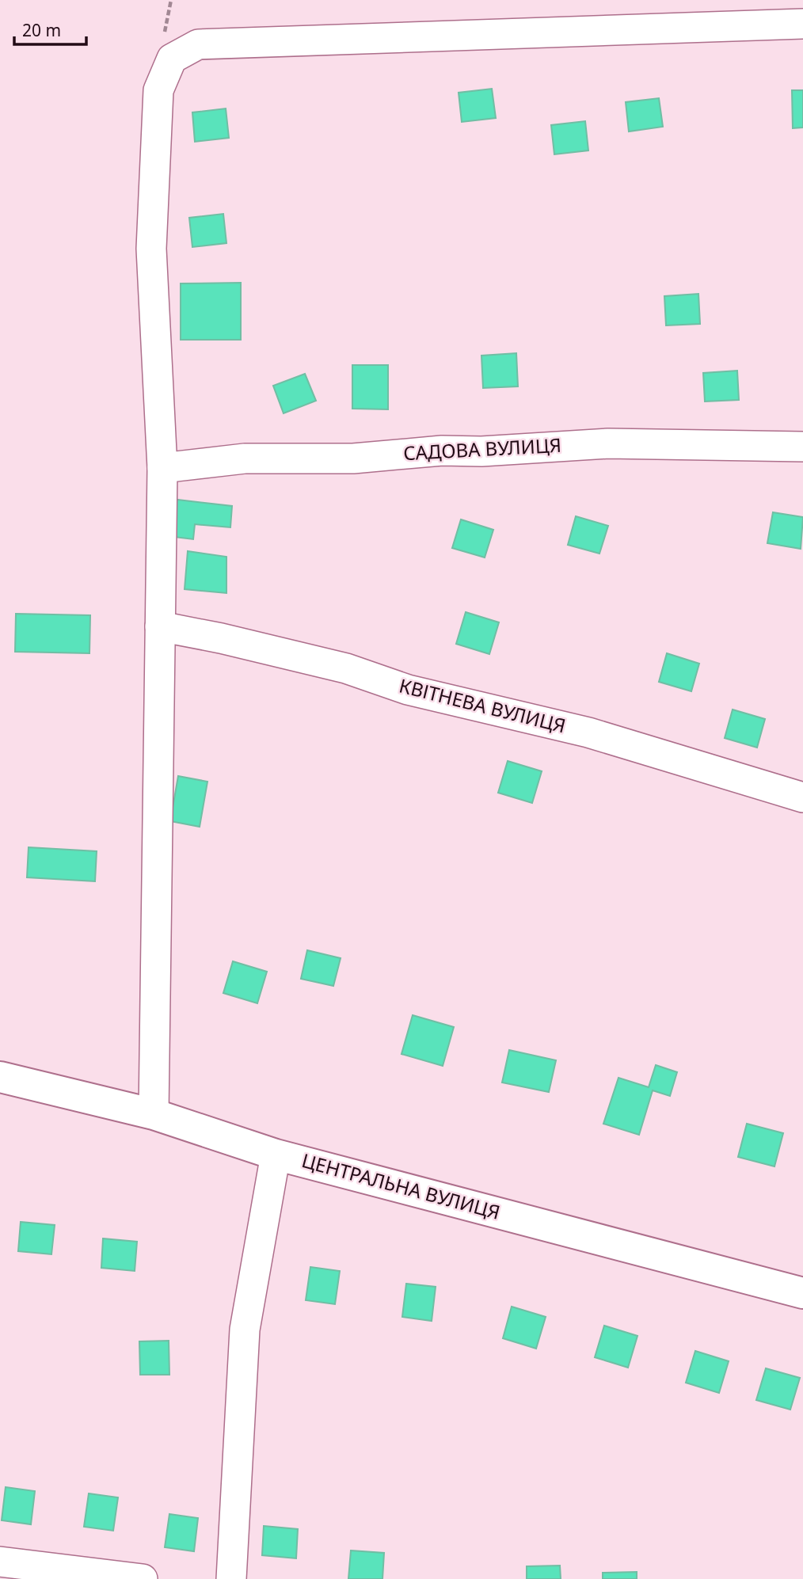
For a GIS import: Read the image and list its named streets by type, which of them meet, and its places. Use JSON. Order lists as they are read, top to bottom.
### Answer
{
  "streets": {
    "street": ["САДОВА ВУЛИЦЯ", "КВІТНЕВА ВУЛИЦЯ", "ЦЕНТРАЛЬНА ВУЛИЦЯ"]
  },
  "scale_bar": "20 m"
}
